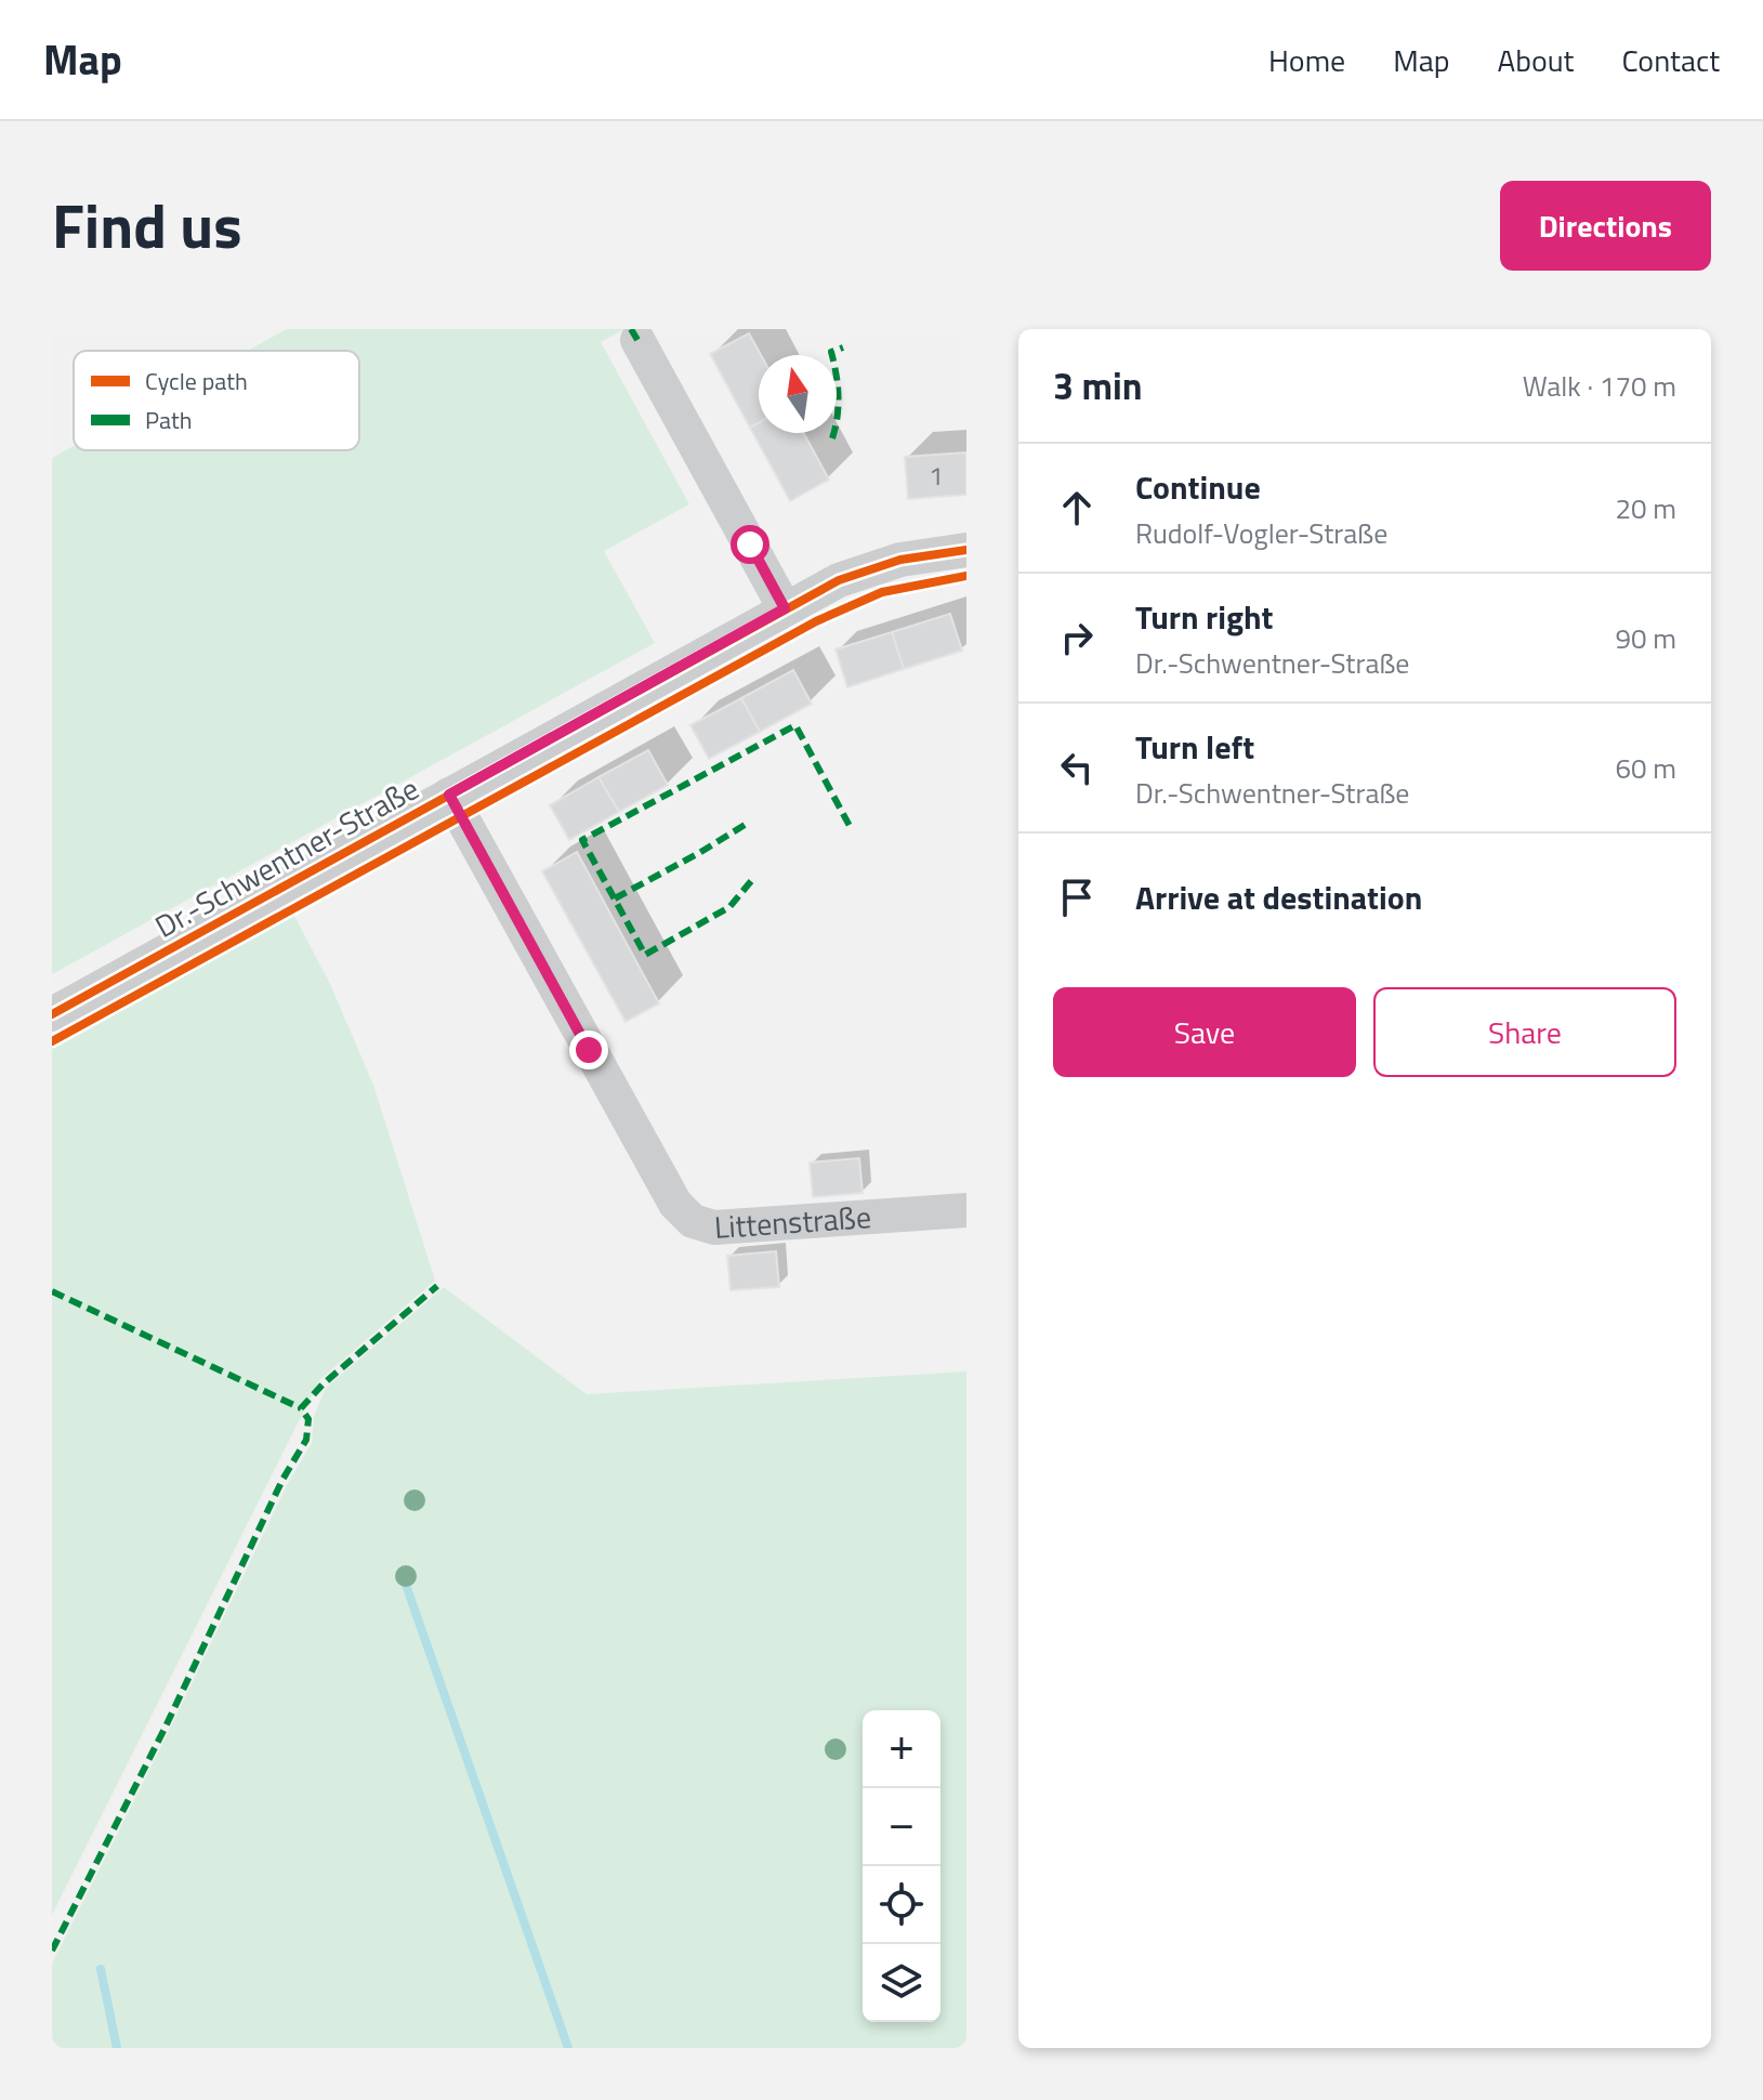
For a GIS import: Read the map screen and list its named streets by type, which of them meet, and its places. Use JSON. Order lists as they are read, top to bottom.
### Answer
{
  "streets": {
    "street": ["Dr.-Schwentner-Straße", "Littenstraße"]
  },
  "crossings": [
    ["Dr.-Schwentner-Straße", "Littenstraße"]
  ],
  "house_numbers": ["1"],
  "legend": ["Cycle path", "Path"],
  "north": "top",
  "page": {
    "header": "Map",
    "nav": [
      "Home",
      "Map",
      "About",
      "Contact"
    ],
    "title": "Find us",
    "buttons": [
      "Directions",
      ["Save", "Share"]
    ],
    "heading": ["3 min", "Walk · 170 m"],
    "list": [
      ["Continue", "Rudolf-Vogler-Straße", "20 m"],
      ["Turn right", "Dr.-Schwentner-Straße", "90 m"],
      ["Turn left", "Dr.-Schwentner-Straße", "60 m"],
      "Arrive at destination"
    ],
    "map_buttons": ["+", "−"]
  }
}
